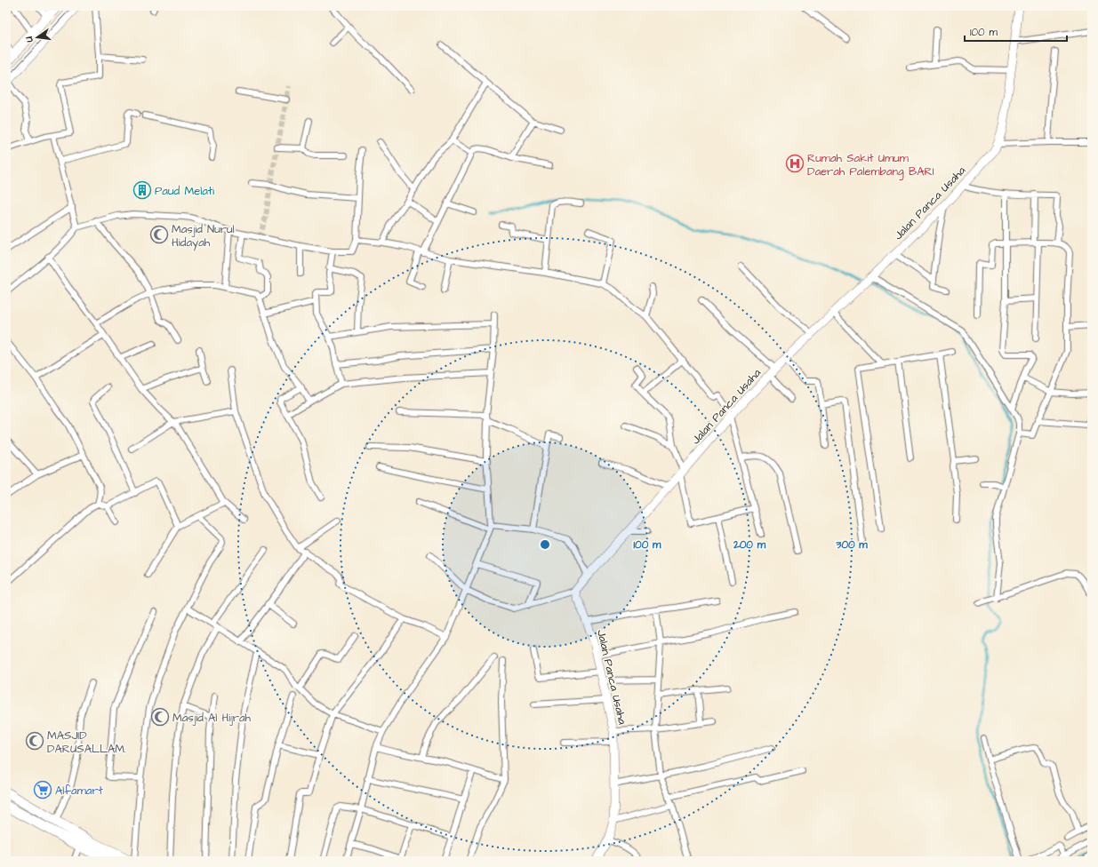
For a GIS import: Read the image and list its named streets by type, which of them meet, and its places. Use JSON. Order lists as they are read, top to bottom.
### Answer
{
  "streets": {
    "street": ["Jalan Panca Usaha"]
  },
  "places": {
    "hospital": ["Rumah Sakit Umum Daerah Palembang BARI"],
    "building": ["Paud Melati"],
    "mosque": ["Masjid Nurul Hidayah", "Masjid Al Hijrah", "MASJID DARUSALLAM."],
    "supermarket": ["Alfamart"]
  },
  "scale_bar": "100 m",
  "north": "left",
  "rings": ["100 m", "200 m", "300 m"]
}
